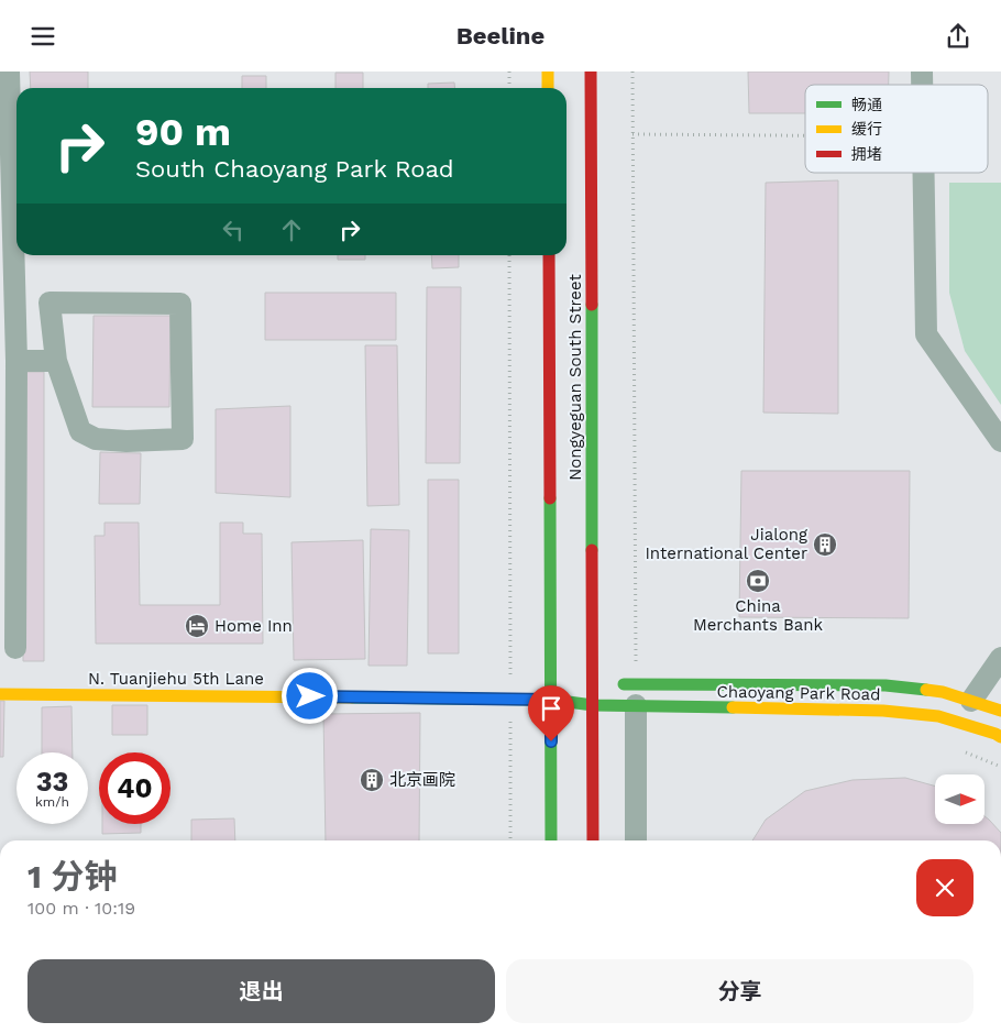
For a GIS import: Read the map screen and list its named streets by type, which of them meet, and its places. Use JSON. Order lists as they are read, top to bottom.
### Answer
{
  "streets": {
    "main road": ["Nongyeguan South Street", "N. Tuanjiehu 5th Lane", "Chaoyang Park Road"]
  },
  "crossings": [
    ["Nongyeguan South Street", "N. Tuanjiehu 5th Lane"],
    ["Nongyeguan South Street", "Chaoyang Park Road"],
    ["N. Tuanjiehu 5th Lane", "Chaoyang Park Road"]
  ],
  "places": {
    "building": ["Jialong International Center", "北京画院"],
    "bank": ["China Merchants Bank"],
    "hotel": ["Home Inn"]
  },
  "legend": ["畅通", "缓行", "拥堵"],
  "north": "right",
  "page": {
    "header": "Beeline",
    "turn": ["90 m", "South Chaoyang Park Road"],
    "speed": "33 km/h",
    "limit": "40",
    "heading": ["1 分钟", "100 m · 10:19"],
    "buttons": ["退出", "分享"]
  }
}
